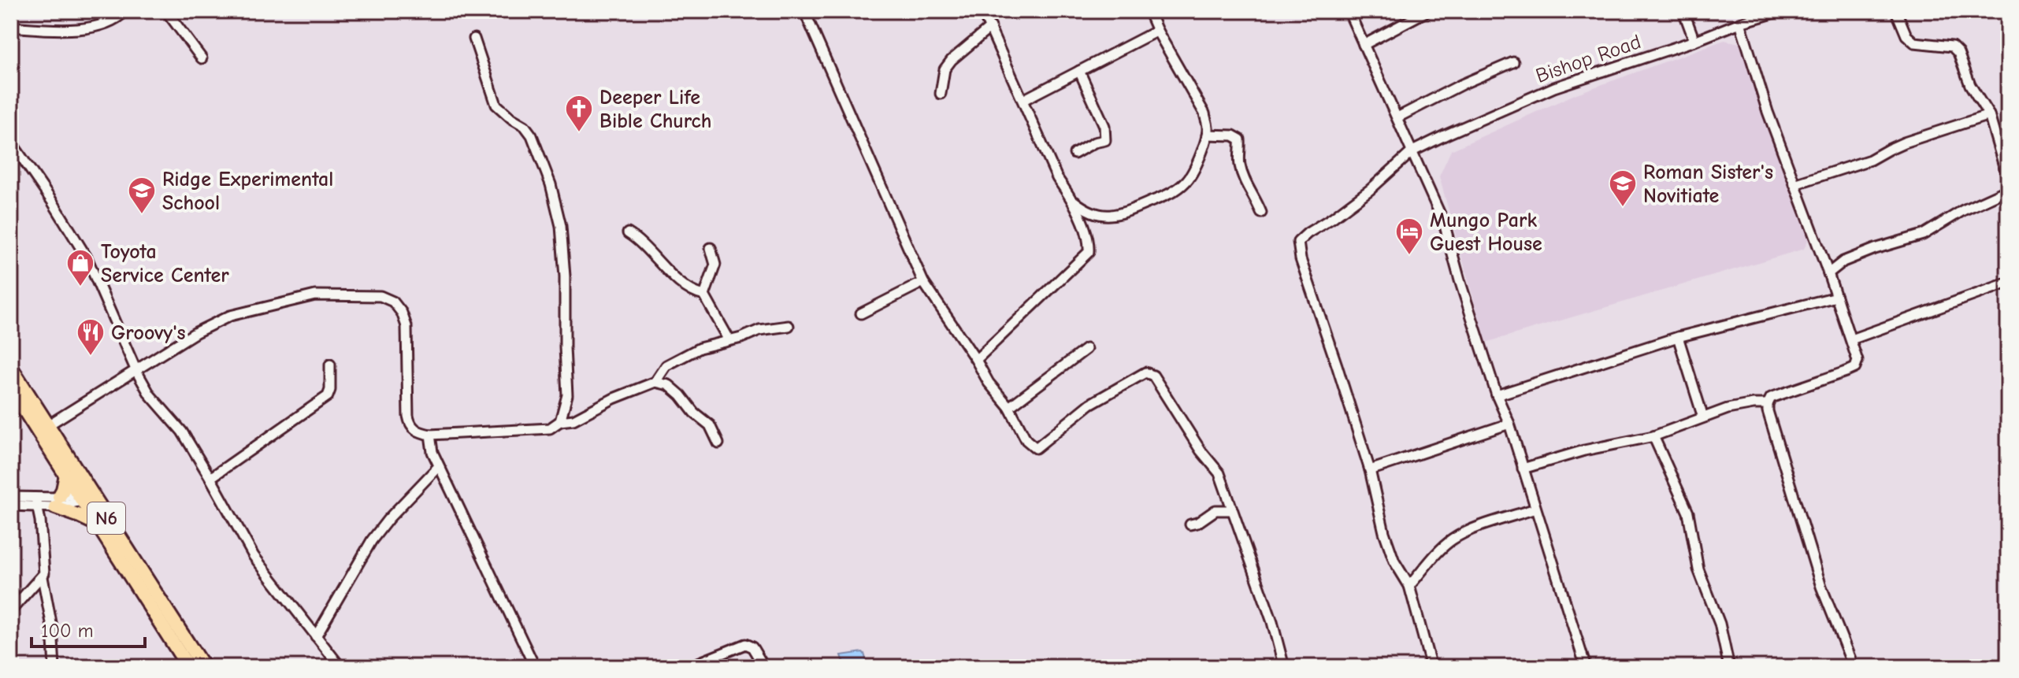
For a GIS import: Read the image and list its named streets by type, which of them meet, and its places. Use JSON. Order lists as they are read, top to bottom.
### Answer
{
  "streets": {
    "main road": ["N6"],
    "street": ["Bishop Road"]
  },
  "places": {
    "church": ["Deeper Life Bible Church"],
    "school or university": ["Roman Sister's Novitiate", "Ridge Experimental School"],
    "hotel": ["Mungo Park Guest House"],
    "shop": ["Toyota Service Center"],
    "restaurant": ["Groovy's"]
  },
  "scale_bar": "100 m"
}
